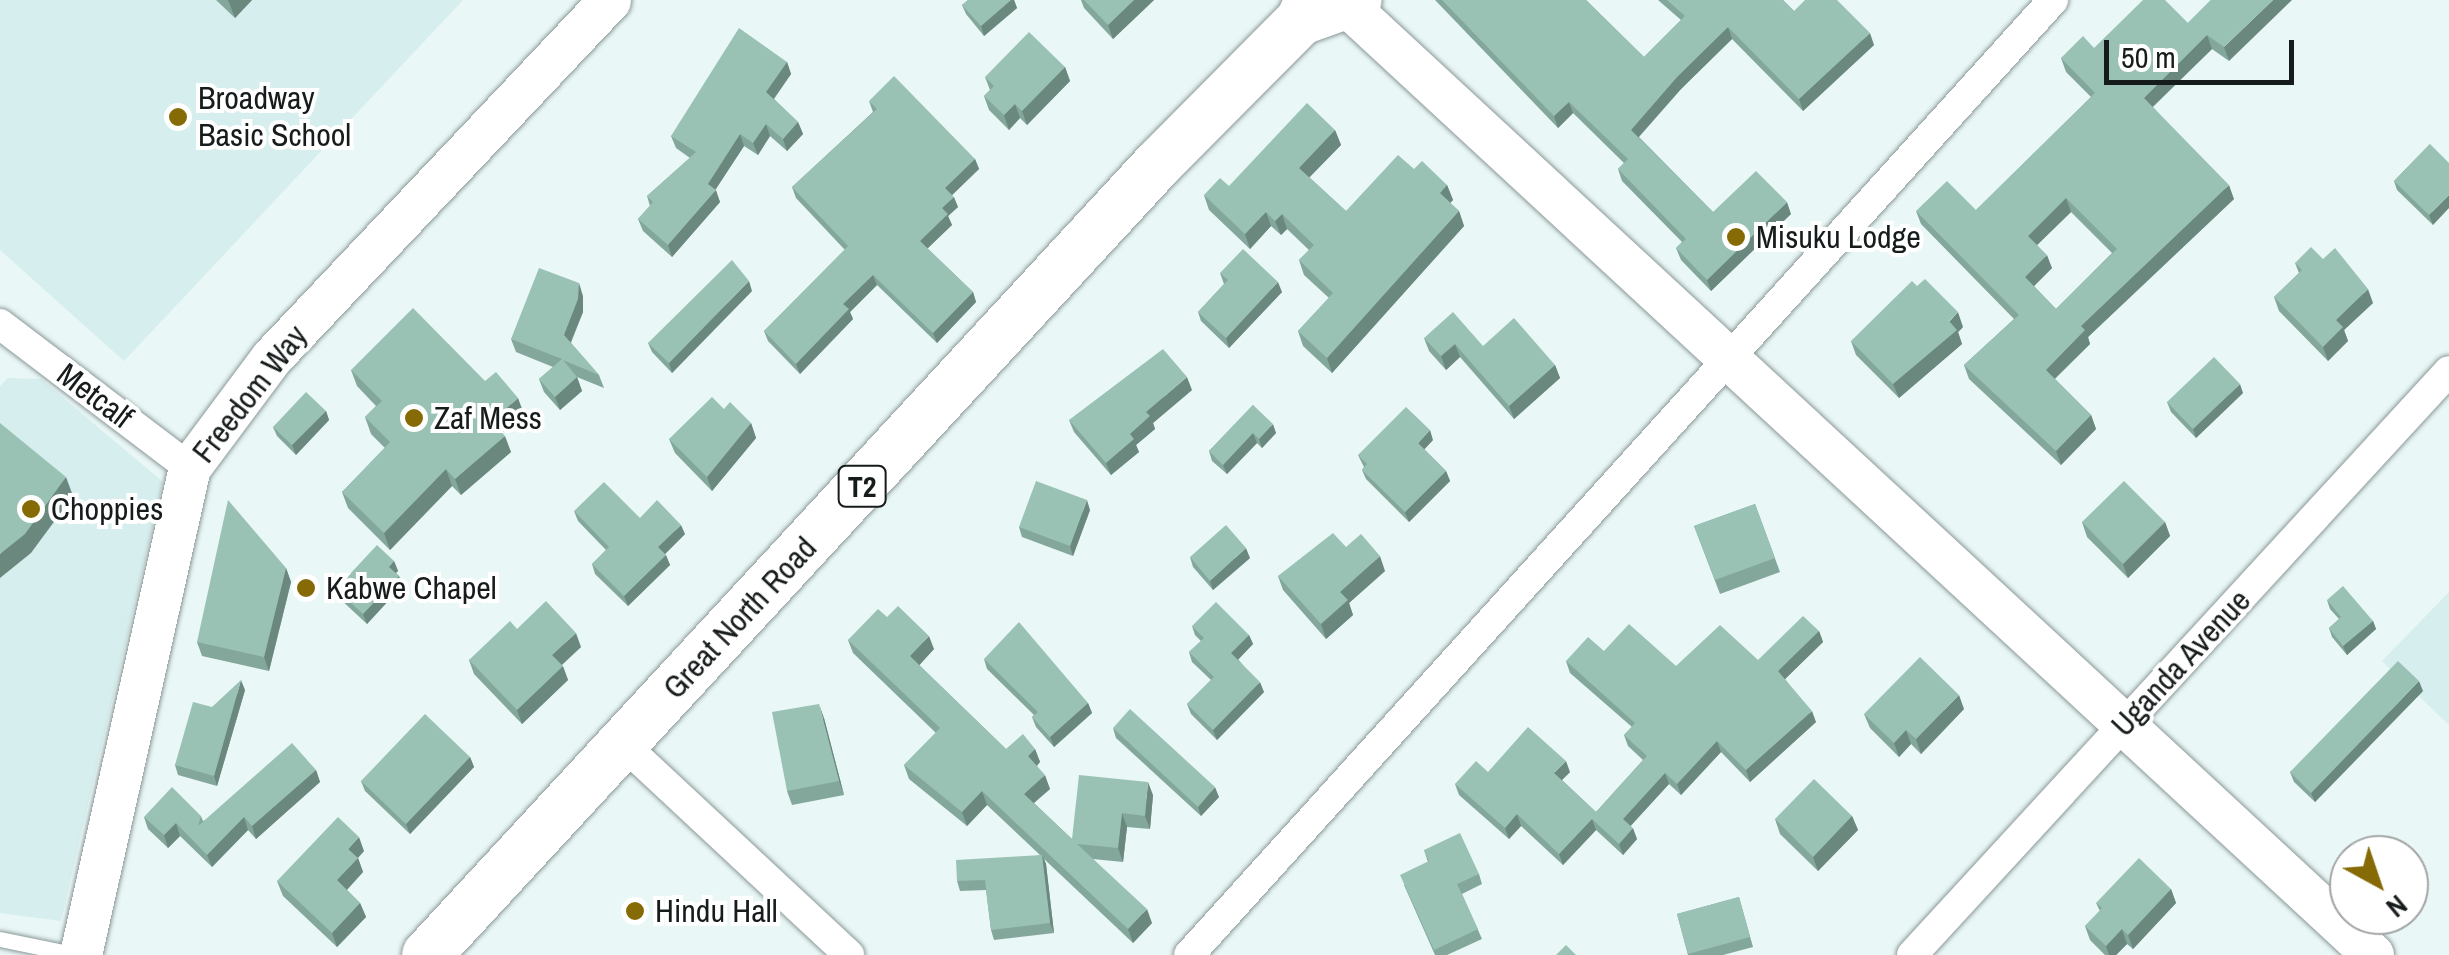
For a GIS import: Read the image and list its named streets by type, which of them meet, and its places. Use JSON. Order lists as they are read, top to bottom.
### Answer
{
  "streets": {
    "highway": ["T2", "Great North Road"],
    "main road": ["Freedom Way"],
    "street": ["Metcalf", "Uganda Avenue"]
  },
  "crossings": [
    ["Freedom Way", "Metcalf"]
  ],
  "places": [
    "Broadway Basic School",
    "Misuku Lodge",
    "Zaf Mess",
    "Choppies",
    "Kabwe Chapel",
    "Hindu Hall"
  ],
  "scale_bar": "50 m",
  "north": "bottom right"
}
